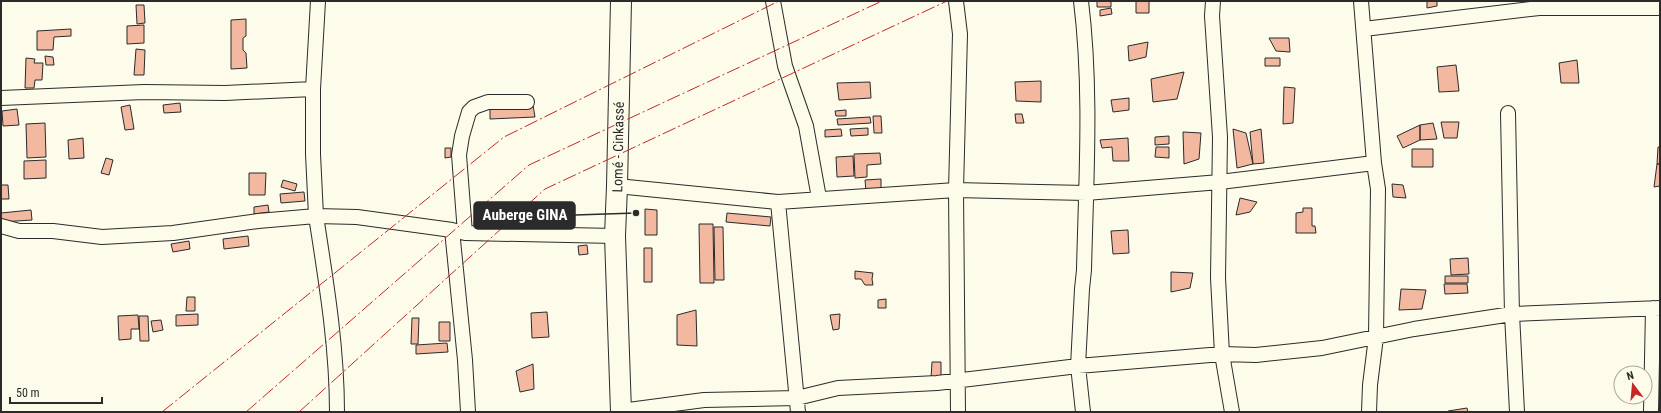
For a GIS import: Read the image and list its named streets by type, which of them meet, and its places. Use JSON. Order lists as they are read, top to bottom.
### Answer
{
  "streets": {
    "highway": ["Lomé - Cinkassé"]
  },
  "places": ["Auberge GINA"],
  "scale_bar": "50 m",
  "north": "top"
}
